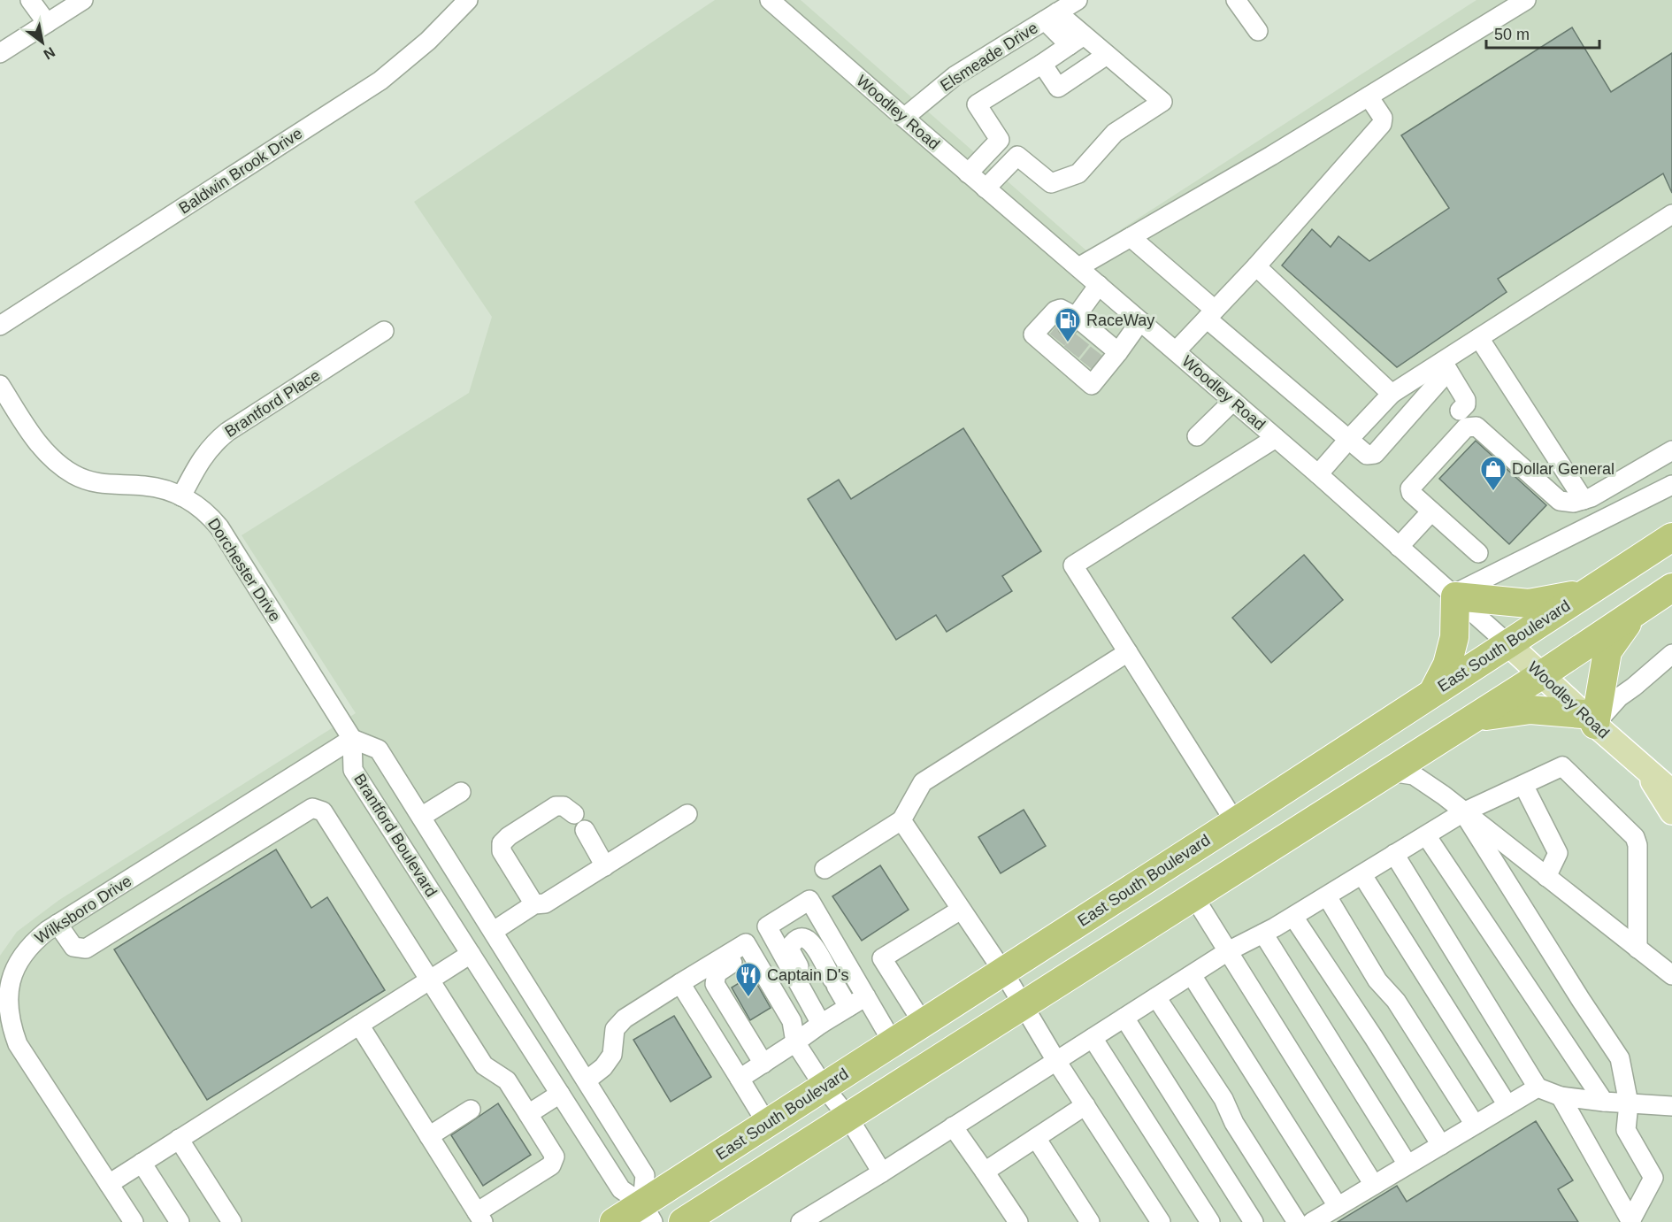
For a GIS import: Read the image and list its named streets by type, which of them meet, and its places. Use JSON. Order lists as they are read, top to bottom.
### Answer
{
  "streets": {
    "highway": ["East South Boulevard"],
    "main road": ["Woodley Road"],
    "street": [
      "Elsmeade Drive",
      "Baldwin Brook Drive",
      "Brantford Place",
      "Dorchester Drive",
      "Brantford Boulevard",
      "Wilksboro Drive"
    ]
  },
  "crossings": [
    ["Elsmeade Drive", "Woodley Road"],
    ["Woodley Road", "East South Boulevard"],
    ["Brantford Place", "Dorchester Drive"],
    ["Dorchester Drive", "Brantford Boulevard"],
    ["Dorchester Drive", "Wilksboro Drive"],
    ["East South Boulevard", "Brantford Boulevard"],
    ["Brantford Boulevard", "Wilksboro Drive"]
  ],
  "places": {
    "fuel station": ["RaceWay"],
    "shop": ["Dollar General"],
    "restaurant": ["Captain D's"]
  },
  "scale_bar": "50 m",
  "north": "bottom right"
}
